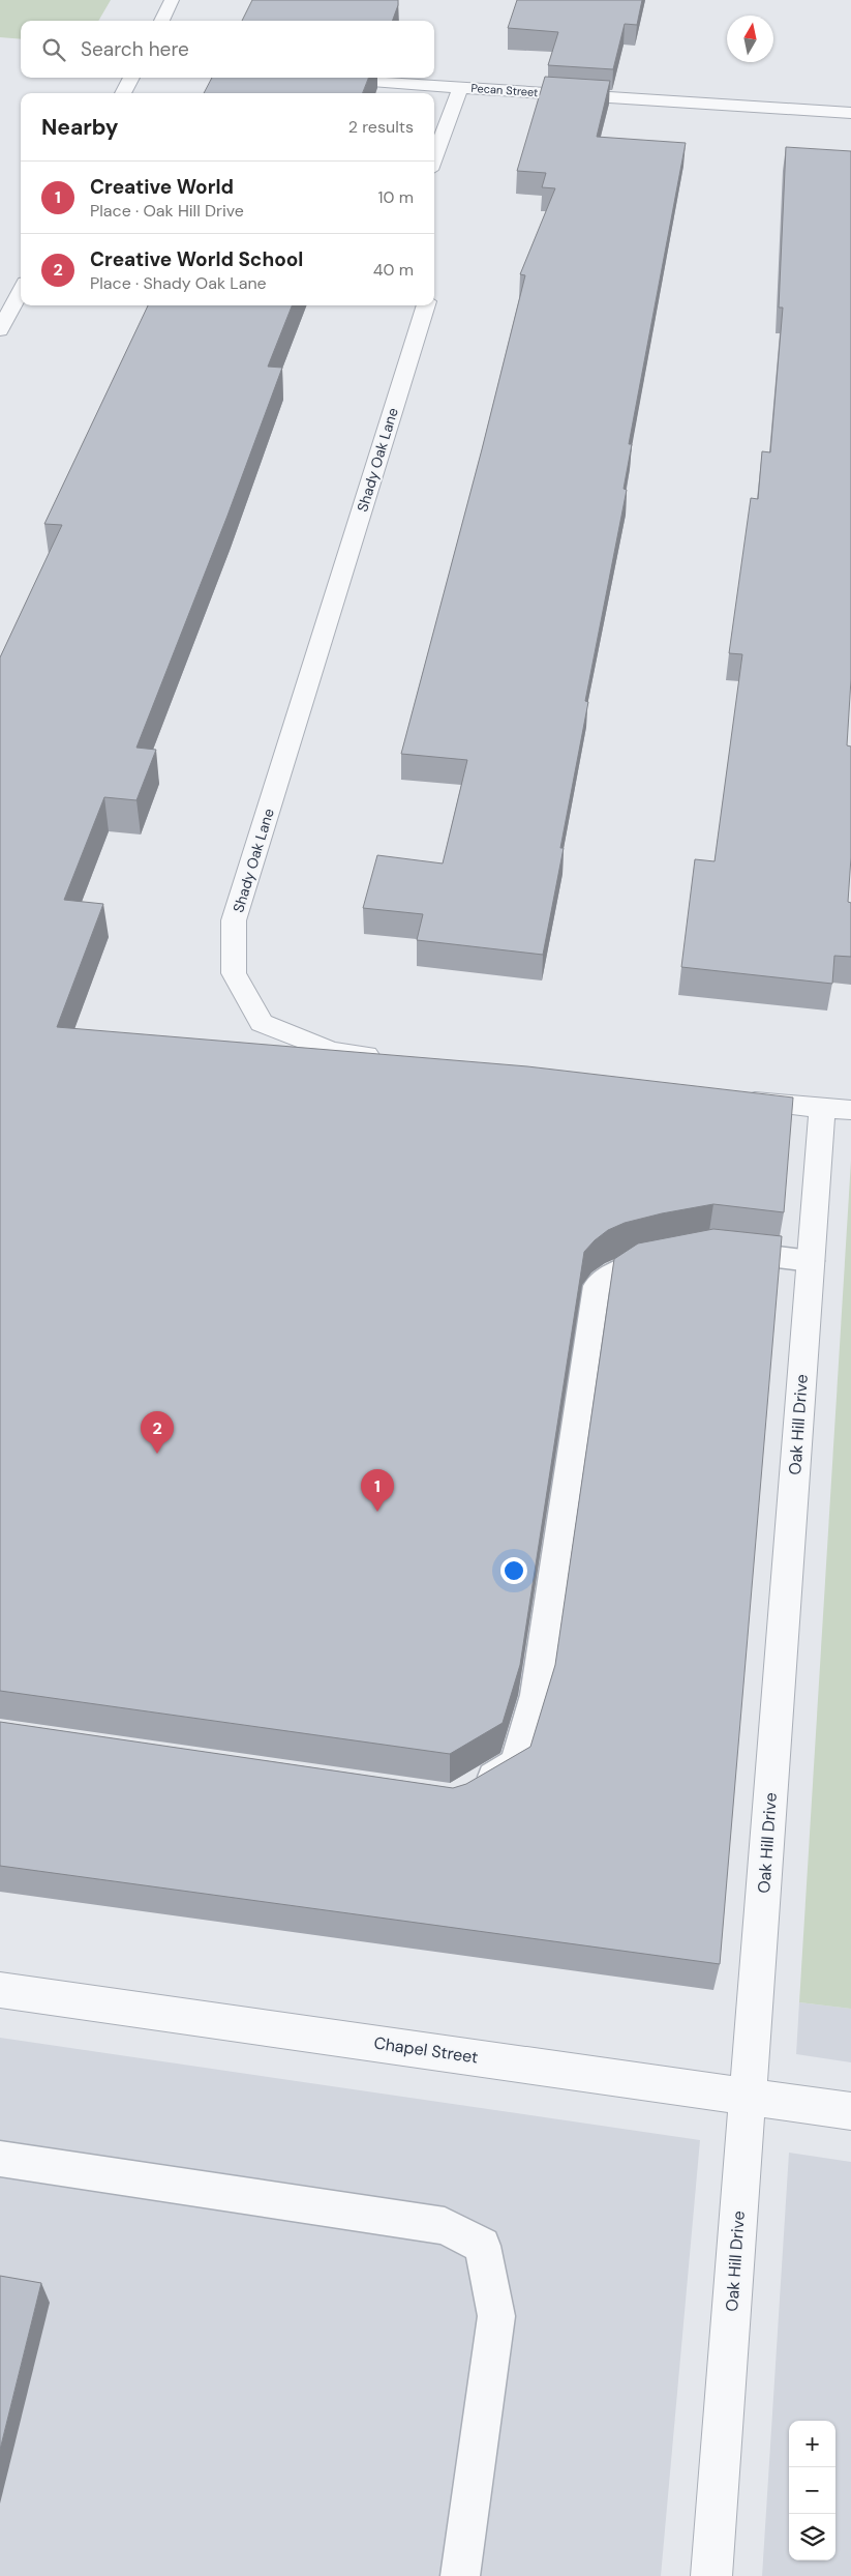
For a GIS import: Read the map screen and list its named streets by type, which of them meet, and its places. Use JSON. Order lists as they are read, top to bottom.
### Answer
{
  "streets": {
    "street": [
      "Pecan Street",
      "Shady Oak Lane",
      "Oak Hill Drive",
      "Chapel Street"
    ]
  },
  "crossings": [
    ["Oak Hill Drive", "Chapel Street"]
  ],
  "north": "top",
  "page": {
    "search": "Search here",
    "heading": ["Nearby", "2 results"],
    "list": [
      {
        "mark": "1",
        "name": "Creative World",
        "note": "Place · Oak Hill Drive",
        "value": "10 m"
      },
      {
        "mark": "2",
        "name": "Creative World School",
        "note": "Place · Shady Oak Lane",
        "value": "40 m"
      }
    ],
    "pins": ["2", "1"],
    "map_buttons": ["+", "−"]
  }
}
